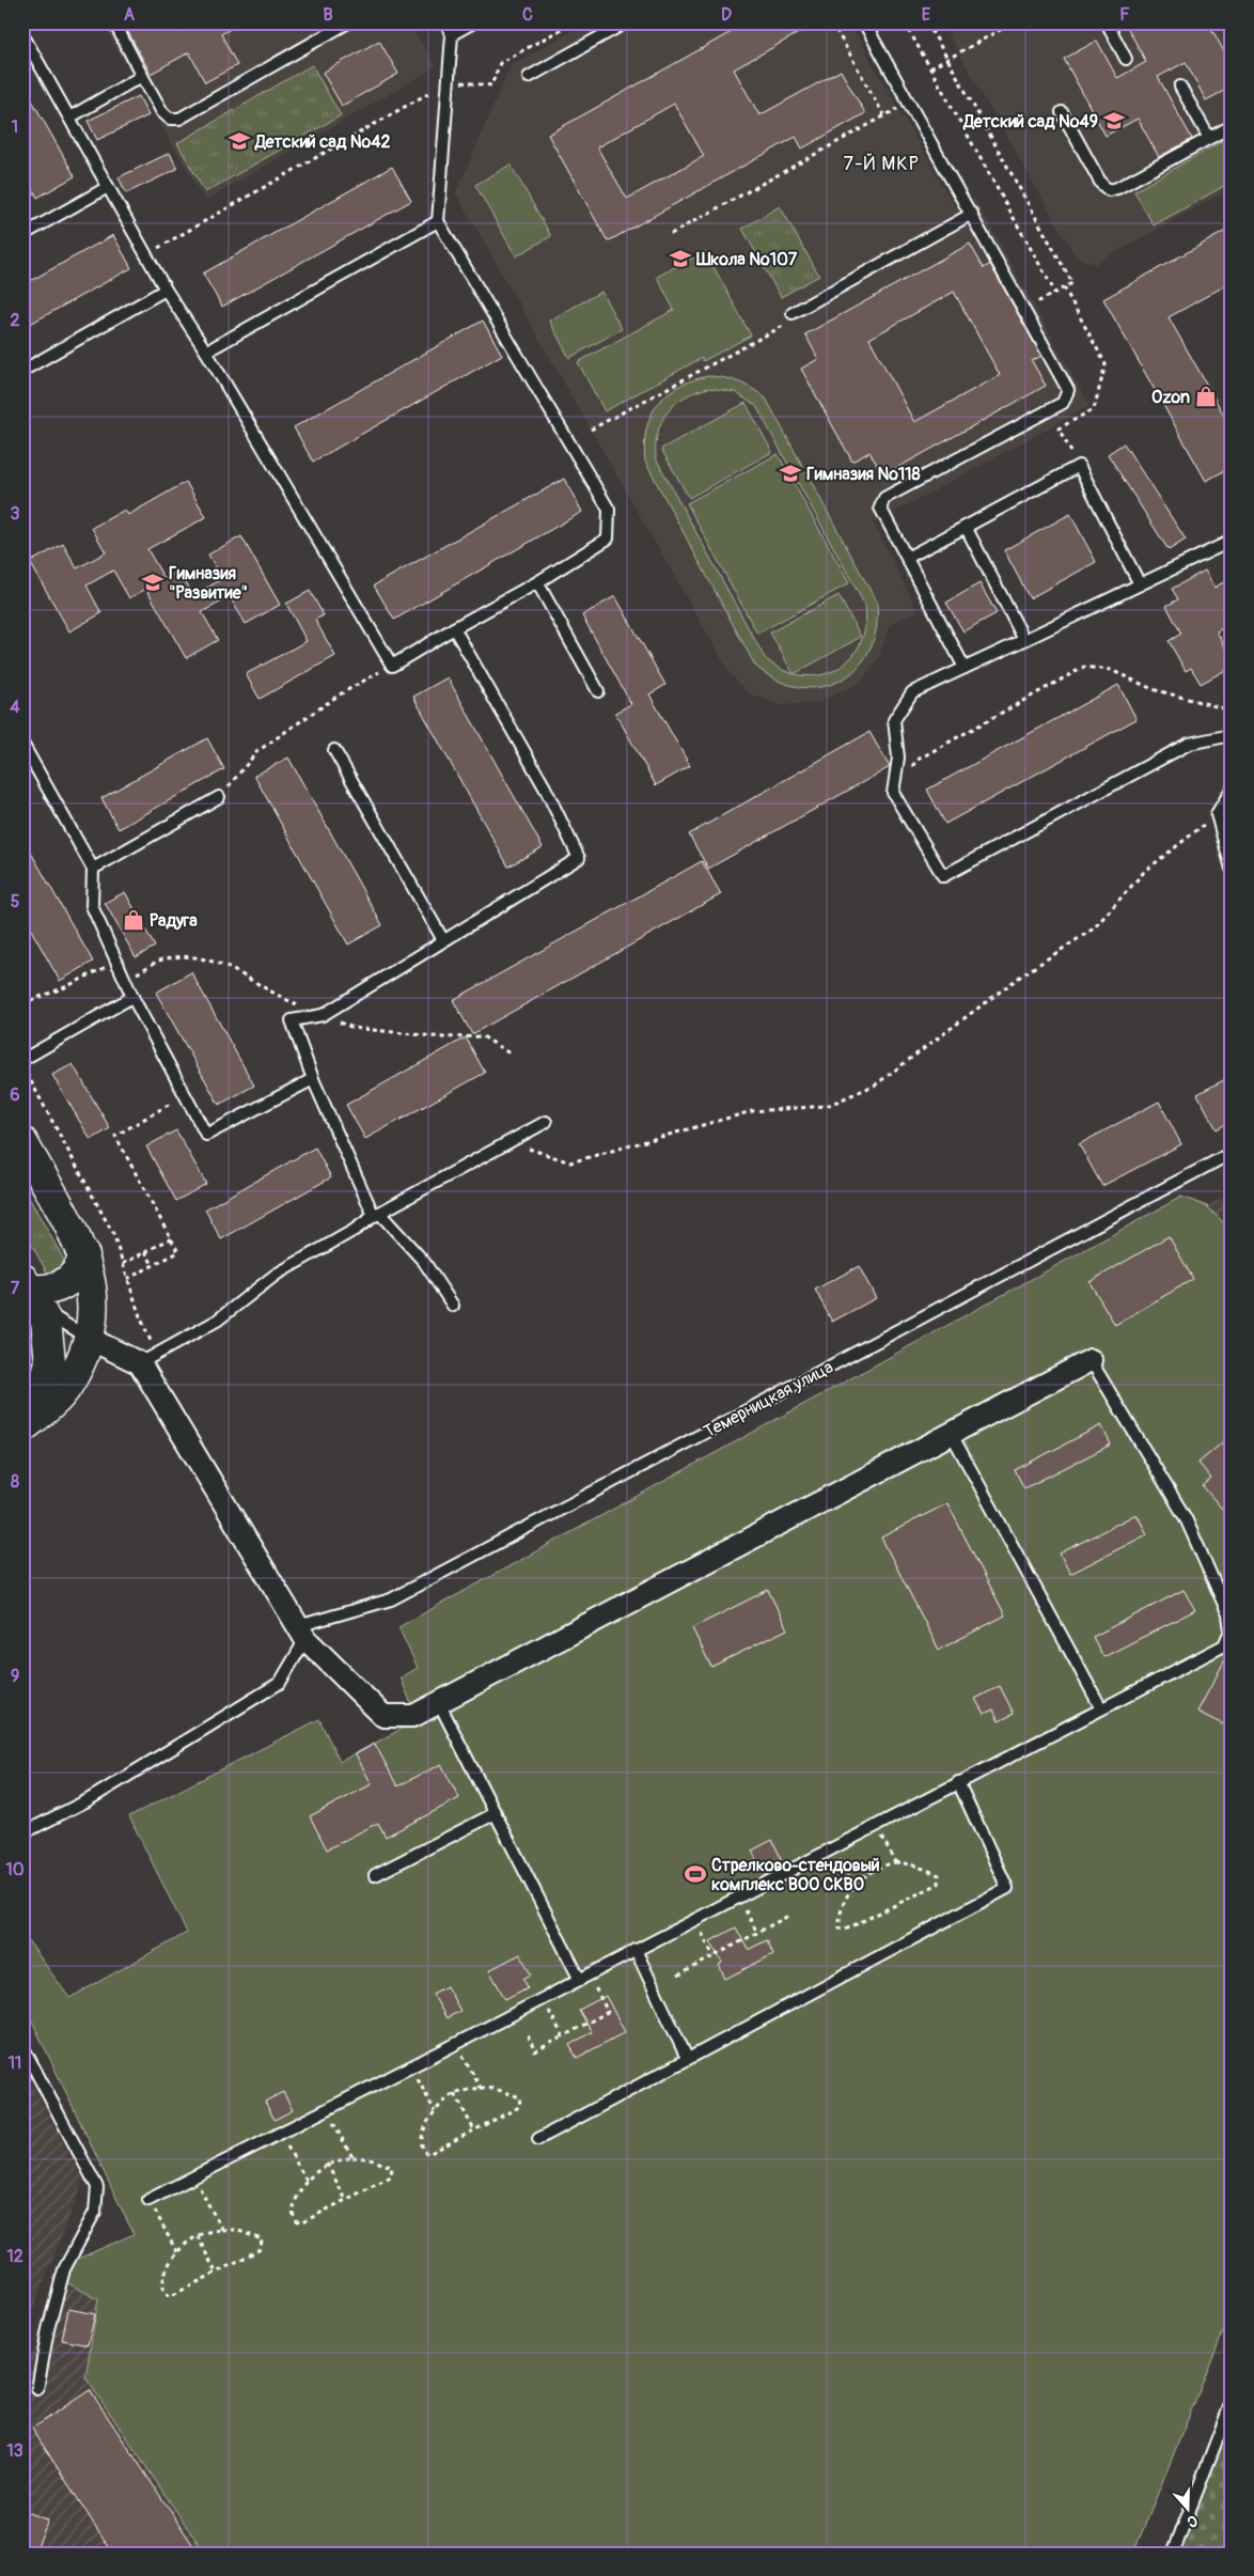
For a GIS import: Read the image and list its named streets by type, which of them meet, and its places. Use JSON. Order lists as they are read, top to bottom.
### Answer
{
  "streets": {
    "lane": ["Темерницкая улица"]
  },
  "districts": ["7-Й МКР"],
  "places": {
    "school or university": [
      "Детский сад №49",
      "Детский сад №42",
      "Школа №107",
      "Гимназия №118",
      "Гимназия \"Развитие\""
    ],
    "shop": ["Ozon", "Радуга"],
    "sports": ["Стрелково-стендовый комплекс ВОО СКВО"]
  },
  "north": "bottom",
  "grid": {
    "columns": [
      "A",
      "B",
      "C",
      "D",
      "E",
      "F"
    ],
    "rows": [
      "1",
      "2",
      "3",
      "4",
      "5",
      "6",
      "7",
      "8",
      "9",
      "10",
      "11",
      "12",
      "13"
    ]
  }
}
